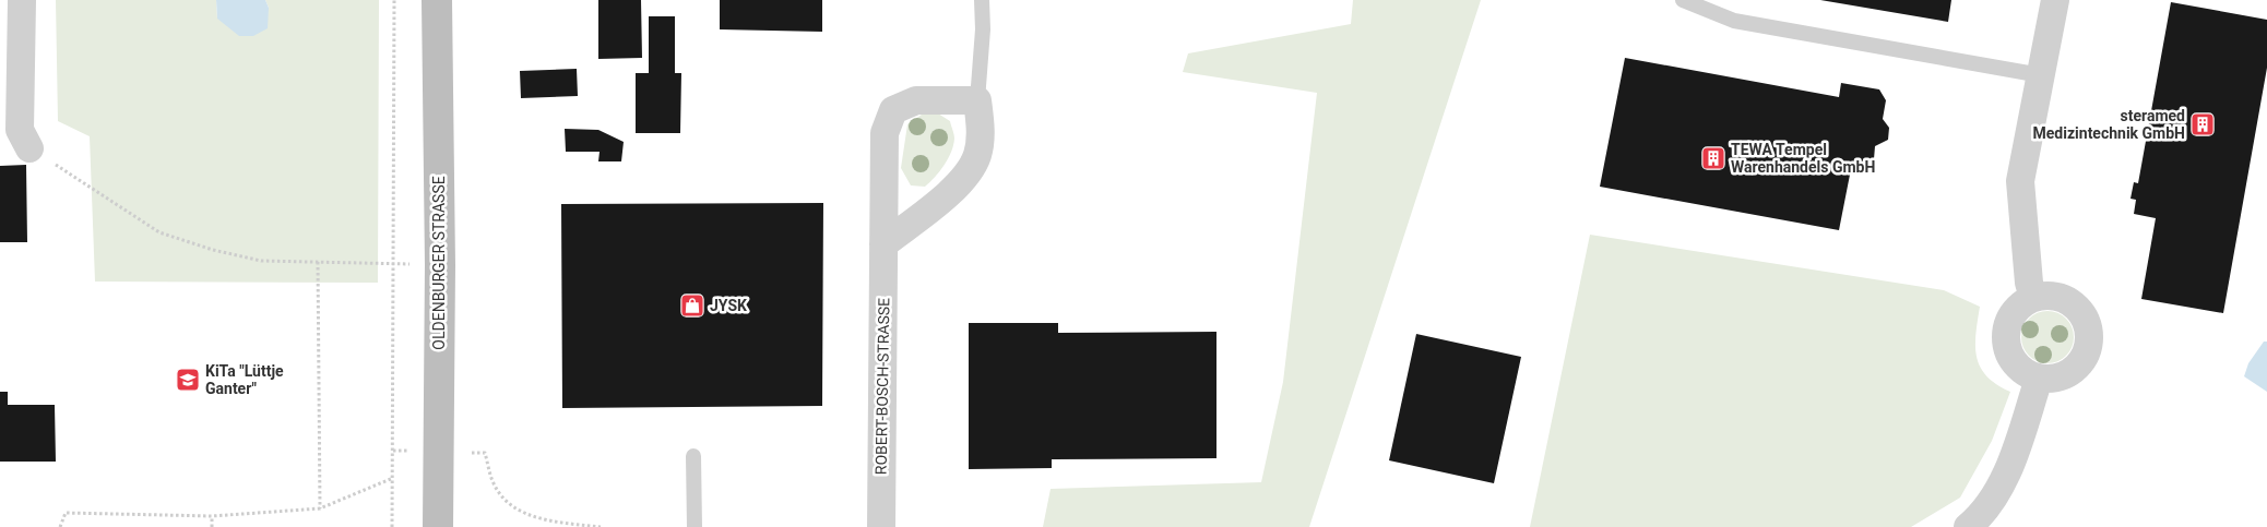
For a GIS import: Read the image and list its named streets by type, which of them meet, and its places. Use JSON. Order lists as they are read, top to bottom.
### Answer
{
  "streets": {
    "main road": ["OLDENBURGER STRASSE"],
    "street": ["ROBERT-BOSCH-STRASSE"]
  },
  "places": {
    "building": ["steramed Medizintechnik GmbH", "TEWA Tempel Warenhandels GmbH"],
    "shop": ["JYSK"],
    "school or university": ["KiTa \"Lüttje Ganter\""]
  }
}
